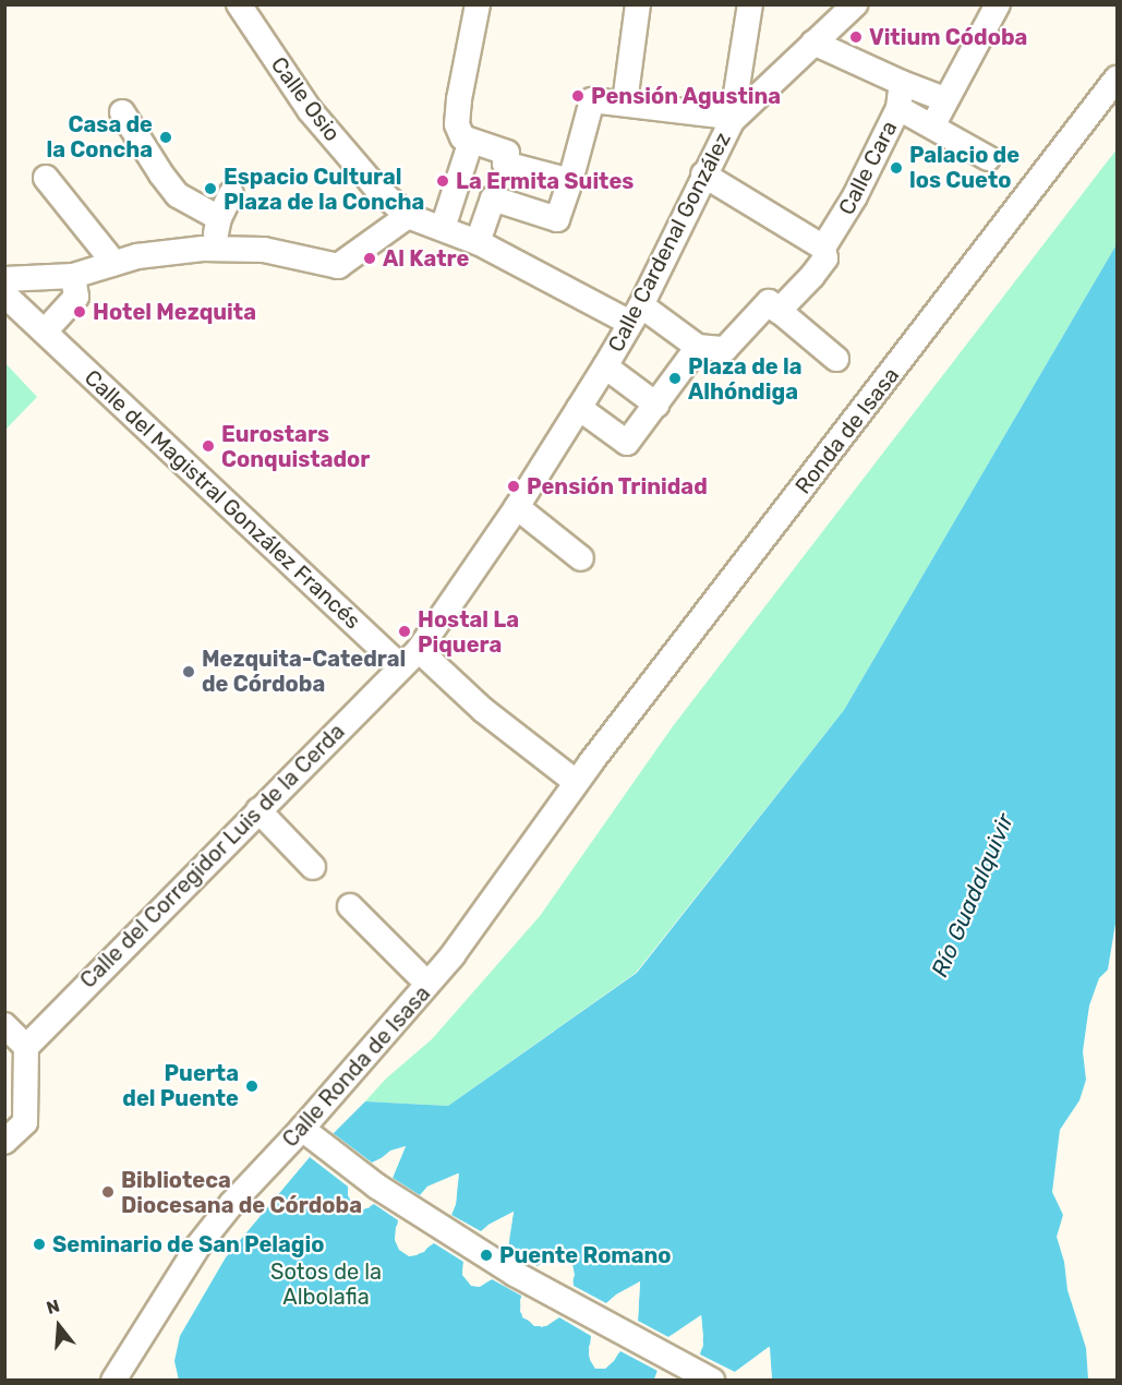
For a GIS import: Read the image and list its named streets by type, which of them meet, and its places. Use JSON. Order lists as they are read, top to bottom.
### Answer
{
  "streets": {
    "street": [
      "Calle Osio",
      "Calle Cara",
      "Calle Cardenal González",
      "Ronda de Isasa",
      "Calle del Magistral González Francés",
      "Calle del Corregidor Luis de la Cerda",
      "Calle Ronda de Isasa"
    ]
  },
  "crossings": [
    ["Calle Cardenal González", "Calle del Magistral González Francés"],
    ["Calle Cardenal González", "Calle del Corregidor Luis de la Cerda"],
    ["Ronda de Isasa", "Calle del Magistral González Francés"],
    ["Ronda de Isasa", "Calle Ronda de Isasa"],
    ["Calle del Magistral González Francés", "Calle del Corregidor Luis de la Cerda"],
    ["Calle del Magistral González Francés", "Calle Ronda de Isasa"]
  ],
  "water": ["Río Guadalquivir"],
  "parks": ["Sotos de la Albolafia"],
  "places": [
    "Vitium Códoba",
    "Pensión Agustina",
    "Casa de la Concha",
    "Palacio de los Cueto",
    "La Ermita Suites",
    "Espacio Cultural Plaza de la Concha",
    "Al Katre",
    "Hotel Mezquita",
    "Plaza de la Alhóndiga",
    "Eurostars Conquistador",
    "Pensión Trinidad",
    "Hostal La Piquera",
    "Mezquita-Catedral de Córdoba",
    "Puerta del Puente",
    "Biblioteca Diocesana de Córdoba",
    "Seminario de San Pelagio",
    "Puente Romano"
  ],
  "north": "top"
}
